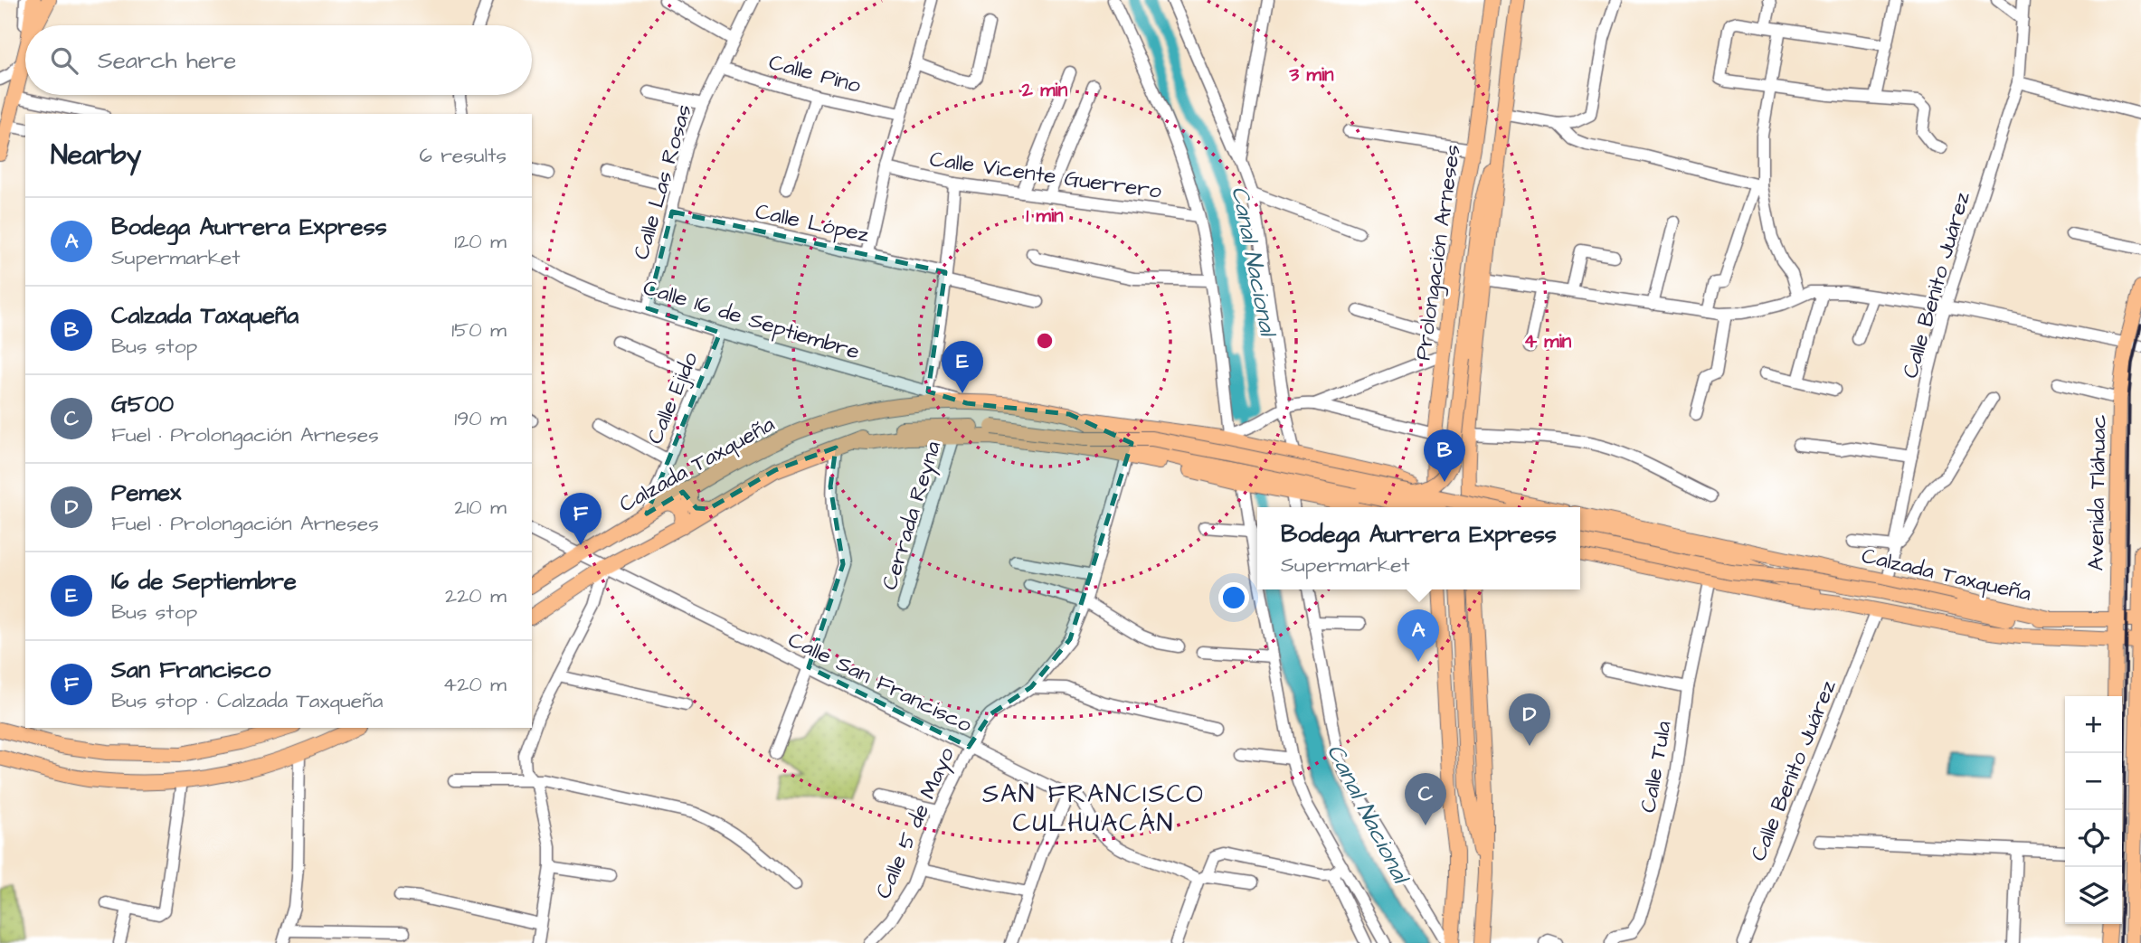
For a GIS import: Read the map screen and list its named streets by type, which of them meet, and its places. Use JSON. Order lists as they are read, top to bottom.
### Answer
{
  "streets": {
    "main road": ["Prolongación Arneses", "Calzada Taxqueña", "Avenida Tláhuac"],
    "street": [
      "Calle Pino",
      "Calle Vicente Guerrero",
      "Calle Las Rosas",
      "Calle López",
      "Calle Benito Juárez",
      "Calle 16 de Septiembre",
      "Calle Ejido",
      "Cerrada Reyna",
      "Calle San Francisco",
      "Calle Tula",
      "Calle 5 de Mayo"
    ]
  },
  "crossings": [
    ["Calle Pino", "Calle Las Rosas"],
    ["Calle Las Rosas", "Calle López"],
    ["Calle Las Rosas", "Calle 16 de Septiembre"],
    ["Prolongación Arneses", "Calzada Taxqueña"],
    ["Calle Benito Juárez", "Calzada Taxqueña"],
    ["Calle 16 de Septiembre", "Calle Ejido"],
    ["Calle 16 de Septiembre", "Calzada Taxqueña"],
    ["Calle Ejido", "Calzada Taxqueña"],
    ["Calzada Taxqueña", "Avenida Tláhuac"],
    ["Calzada Taxqueña", "Cerrada Reyna"],
    ["Calzada Taxqueña", "Calle San Francisco"],
    ["Calzada Taxqueña", "Calle Tula"],
    ["Calzada Taxqueña", "Calle 5 de Mayo"],
    ["Calle San Francisco", "Calle 5 de Mayo"]
  ],
  "districts": ["SAN FRANCISCO CULHUACÁN"],
  "water": ["Canal Nacional"],
  "page": {
    "search": "Search here",
    "heading": ["Nearby", "6 results"],
    "list": [
      {
        "mark": "A",
        "name": "Bodega Aurrera Express",
        "note": "Supermarket",
        "value": "120 m"
      },
      {
        "mark": "B",
        "name": "Calzada Taxqueña",
        "note": "Bus stop",
        "value": "150 m"
      },
      {
        "mark": "C",
        "name": "G500",
        "note": "Fuel · Prolongación Arneses",
        "value": "190 m"
      },
      {
        "mark": "D",
        "name": "Pemex",
        "note": "Fuel · Prolongación Arneses",
        "value": "210 m"
      },
      {
        "mark": "E",
        "name": "16 de Septiembre",
        "note": "Bus stop",
        "value": "220 m"
      },
      {
        "mark": "F",
        "name": "San Francisco",
        "note": "Bus stop · Calzada Taxqueña",
        "value": "420 m"
      }
    ],
    "pins": [
      "E",
      "B",
      "F",
      "A",
      "D",
      "C"
    ],
    "popup": ["Bodega Aurrera Express", "Supermarket"],
    "map_buttons": ["+", "−"]
  },
  "rings": [
    "3 min",
    "2 min",
    "1 min",
    "4 min"
  ]
}
